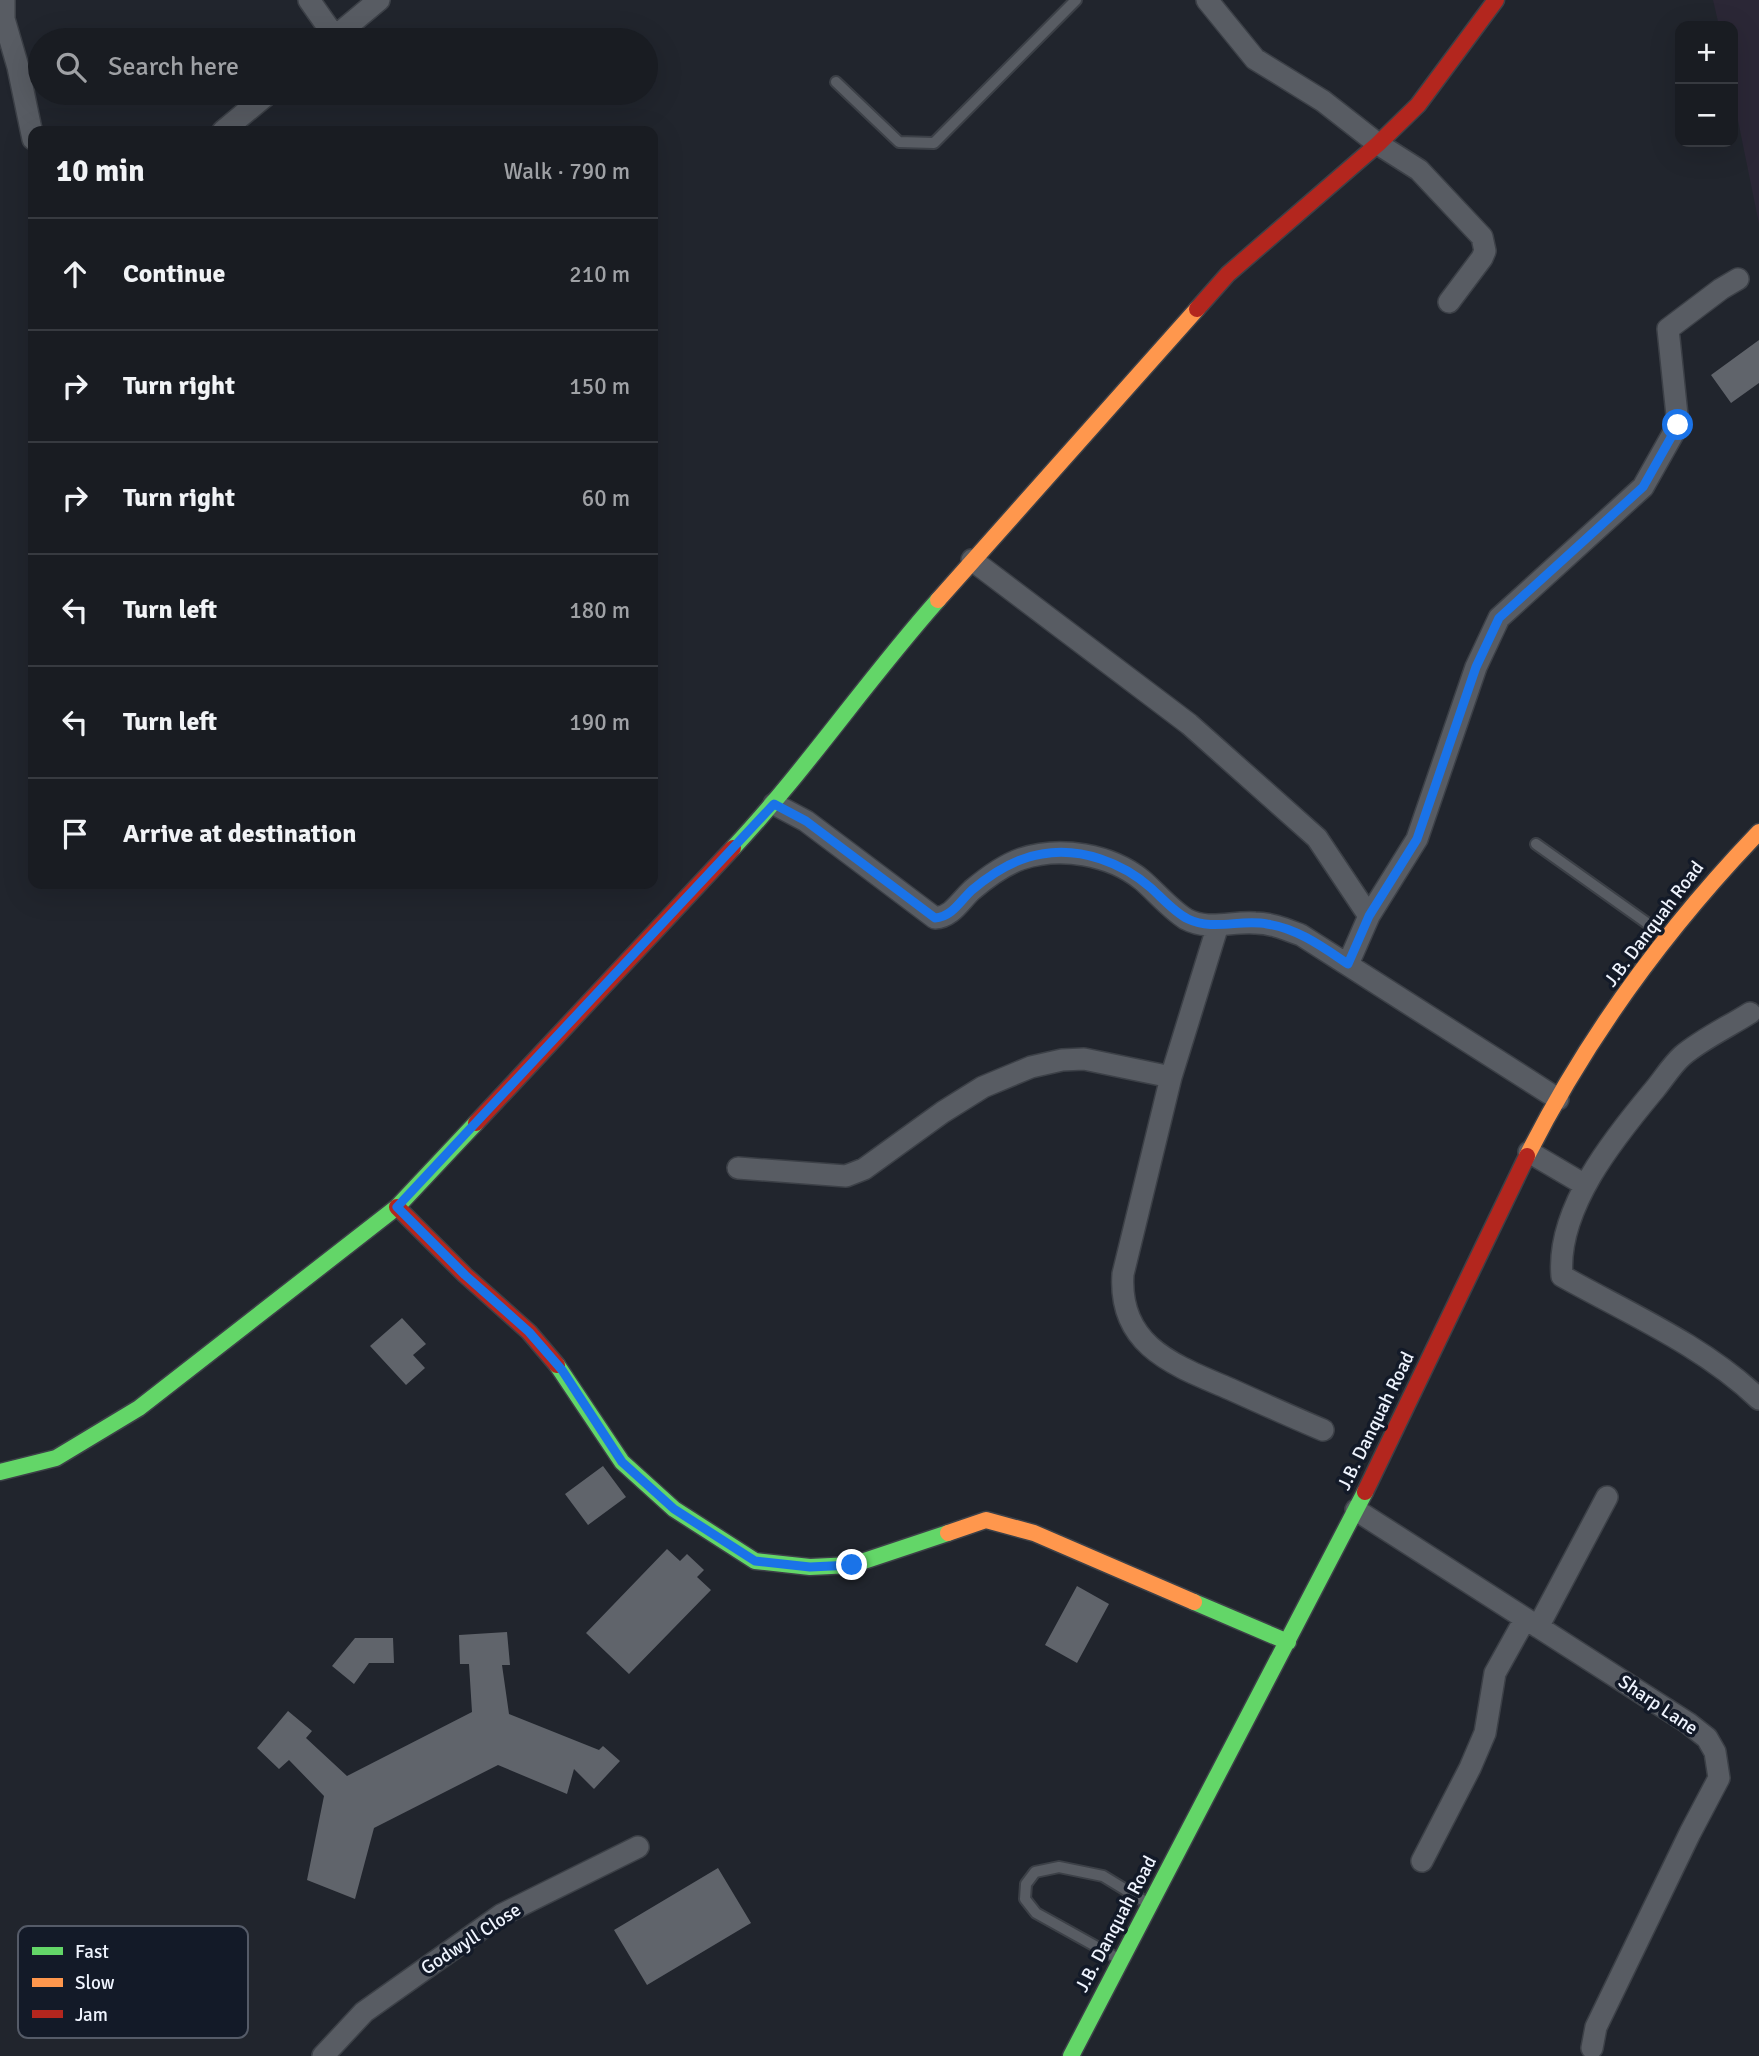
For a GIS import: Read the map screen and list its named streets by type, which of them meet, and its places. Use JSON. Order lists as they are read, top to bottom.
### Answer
{
  "streets": {
    "main road": ["J.B. Danquah Road"],
    "street": ["Sharp Lane", "Godwyll Close"]
  },
  "crossings": [
    ["J.B. Danquah Road", "Sharp Lane"]
  ],
  "legend": ["Fast", "Slow", "Jam"],
  "page": {
    "map_buttons": ["+", "−"],
    "search": "Search here",
    "heading": ["10 min", "Walk · 790 m"],
    "list": [
      ["Continue", "210 m"],
      ["Turn right", "150 m"],
      ["Turn right", "60 m"],
      ["Turn left", "180 m"],
      ["Turn left", "190 m"],
      "Arrive at destination"
    ]
  }
}
